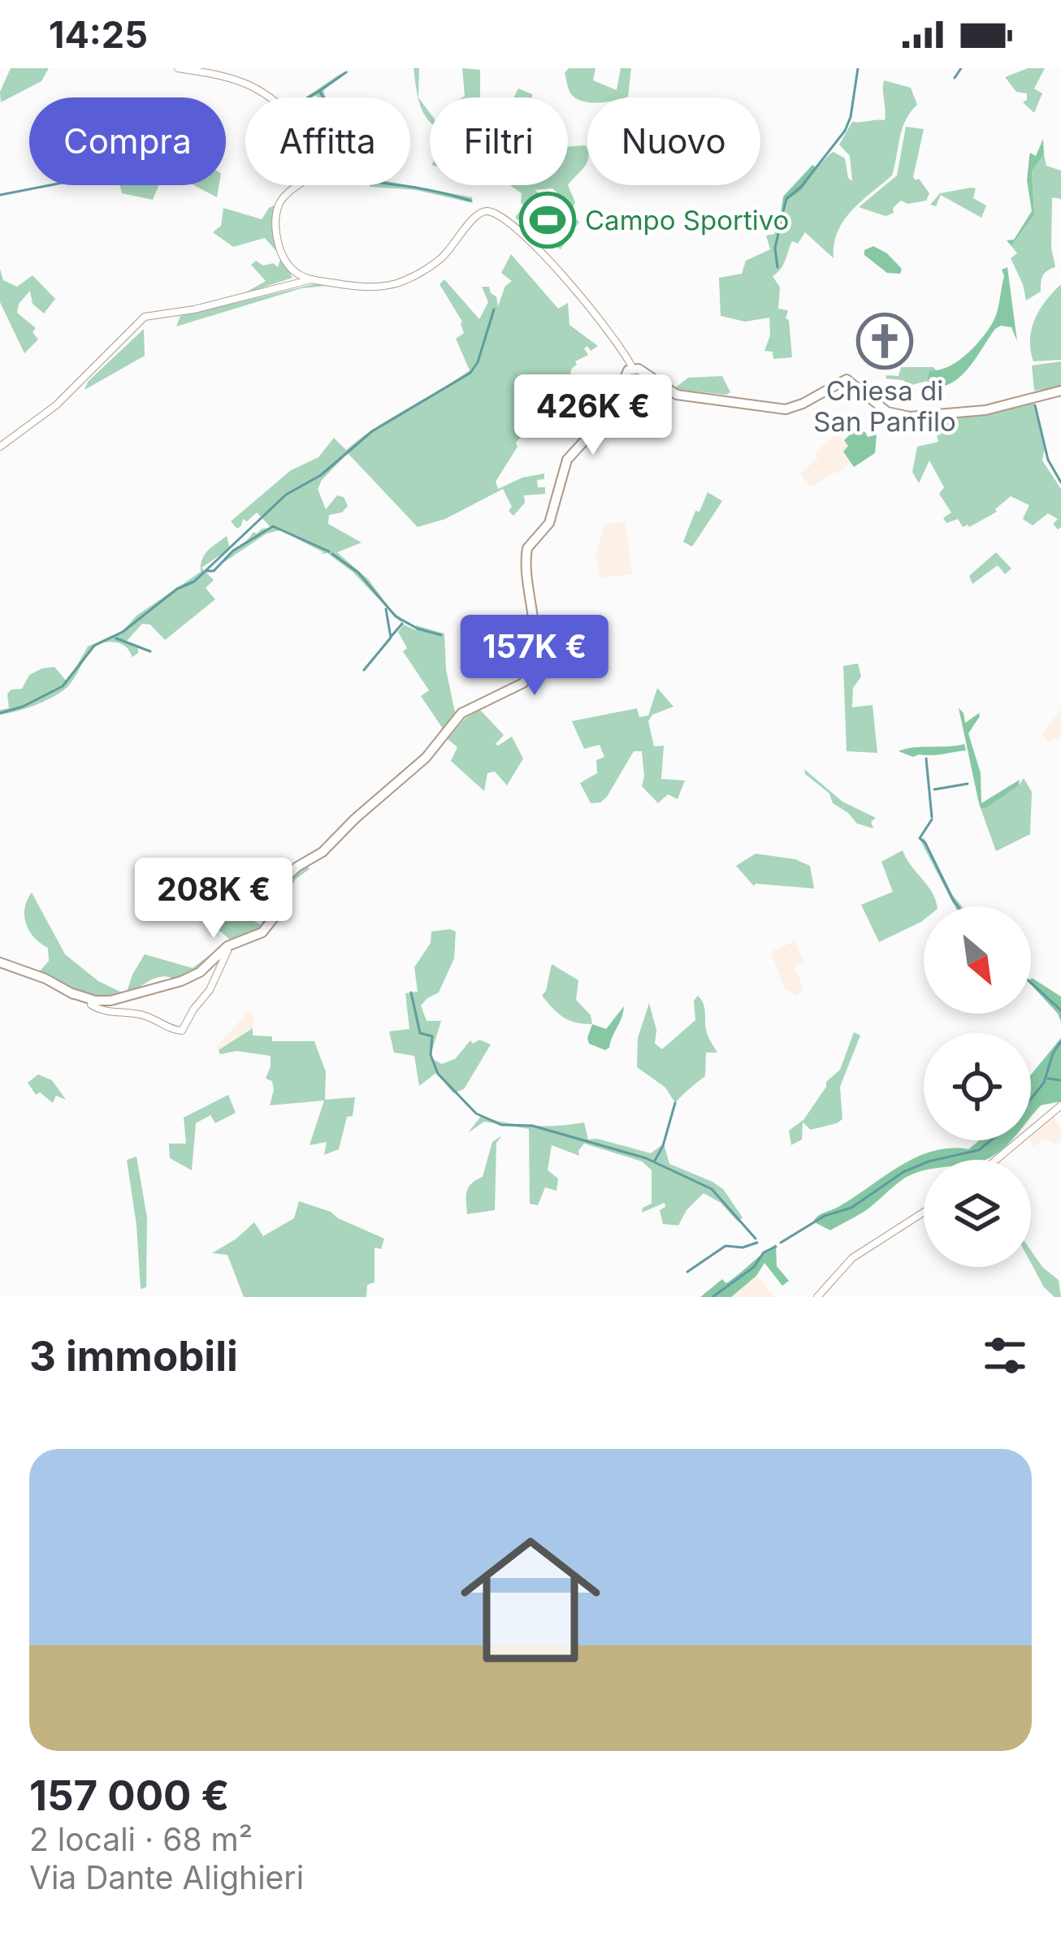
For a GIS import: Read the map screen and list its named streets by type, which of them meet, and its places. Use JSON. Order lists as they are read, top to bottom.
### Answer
{
  "places": {
    "sports": ["Campo Sportivo"],
    "church": ["Chiesa di San Panfilo"]
  },
  "north": "bottom right",
  "page": {
    "status": "14:25",
    "chip": [
      "Compra",
      "Affitta",
      "Filtri",
      "Nuovo"
    ],
    "price": ["426K €", "157K €", "208K €"],
    "heading": "3 immobili",
    "list": [
      {
        "name": "157 000 €",
        "note": "2 locali · 68 m² · Via Dante Alighieri"
      }
    ]
  }
}
